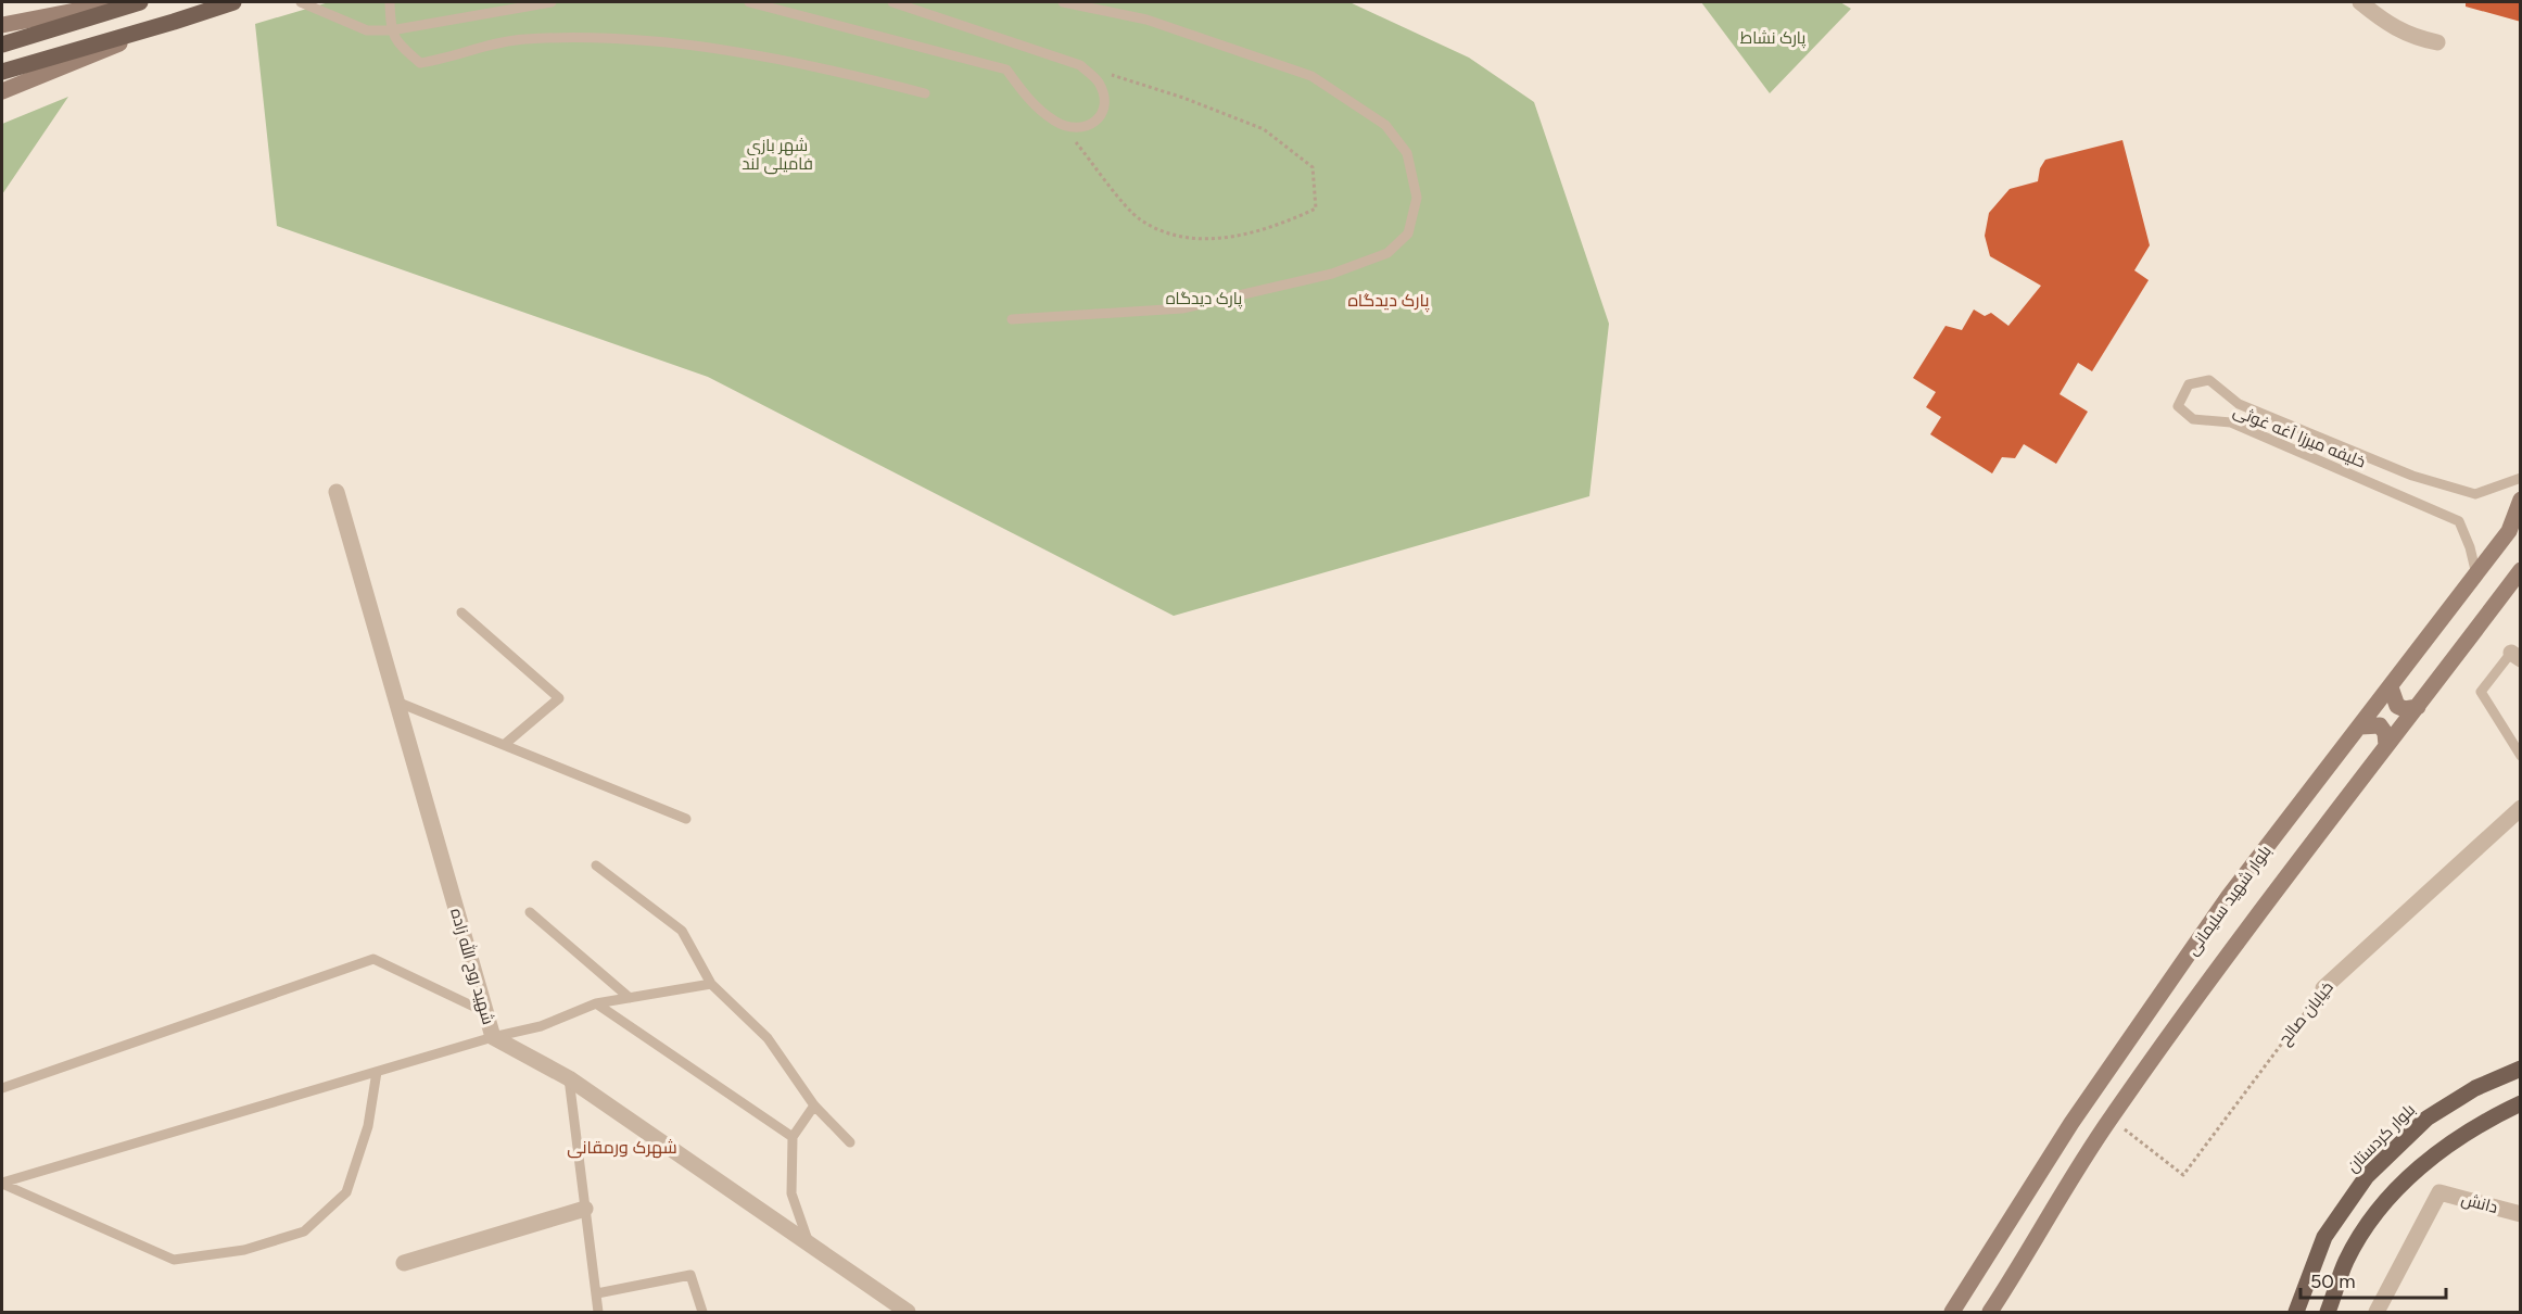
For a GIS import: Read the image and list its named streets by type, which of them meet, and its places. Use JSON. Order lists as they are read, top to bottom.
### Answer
{
  "streets": {
    "main road": ["بلوار شهید سلیمانی", "بلوار کردستان"],
    "street": ["شهید روح الله زاده", "خیابان صالح", "دانش"],
    "lane": ["خلیفه میرزا آغه غوثی"]
  },
  "crossings": [
    ["خلیفه میرزا آغه غوثی", "بلوار شهید سلیمانی"],
    ["بلوار شهید سلیمانی", "خیابان صالح"]
  ],
  "districts": ["پارک دیدگاه", "شهرک ورمقانی"],
  "parks": ["پارک نشاط", "شهر بازی فامیلی لند", "پارک دیدگاه"],
  "scale_bar": "50 m"
}
